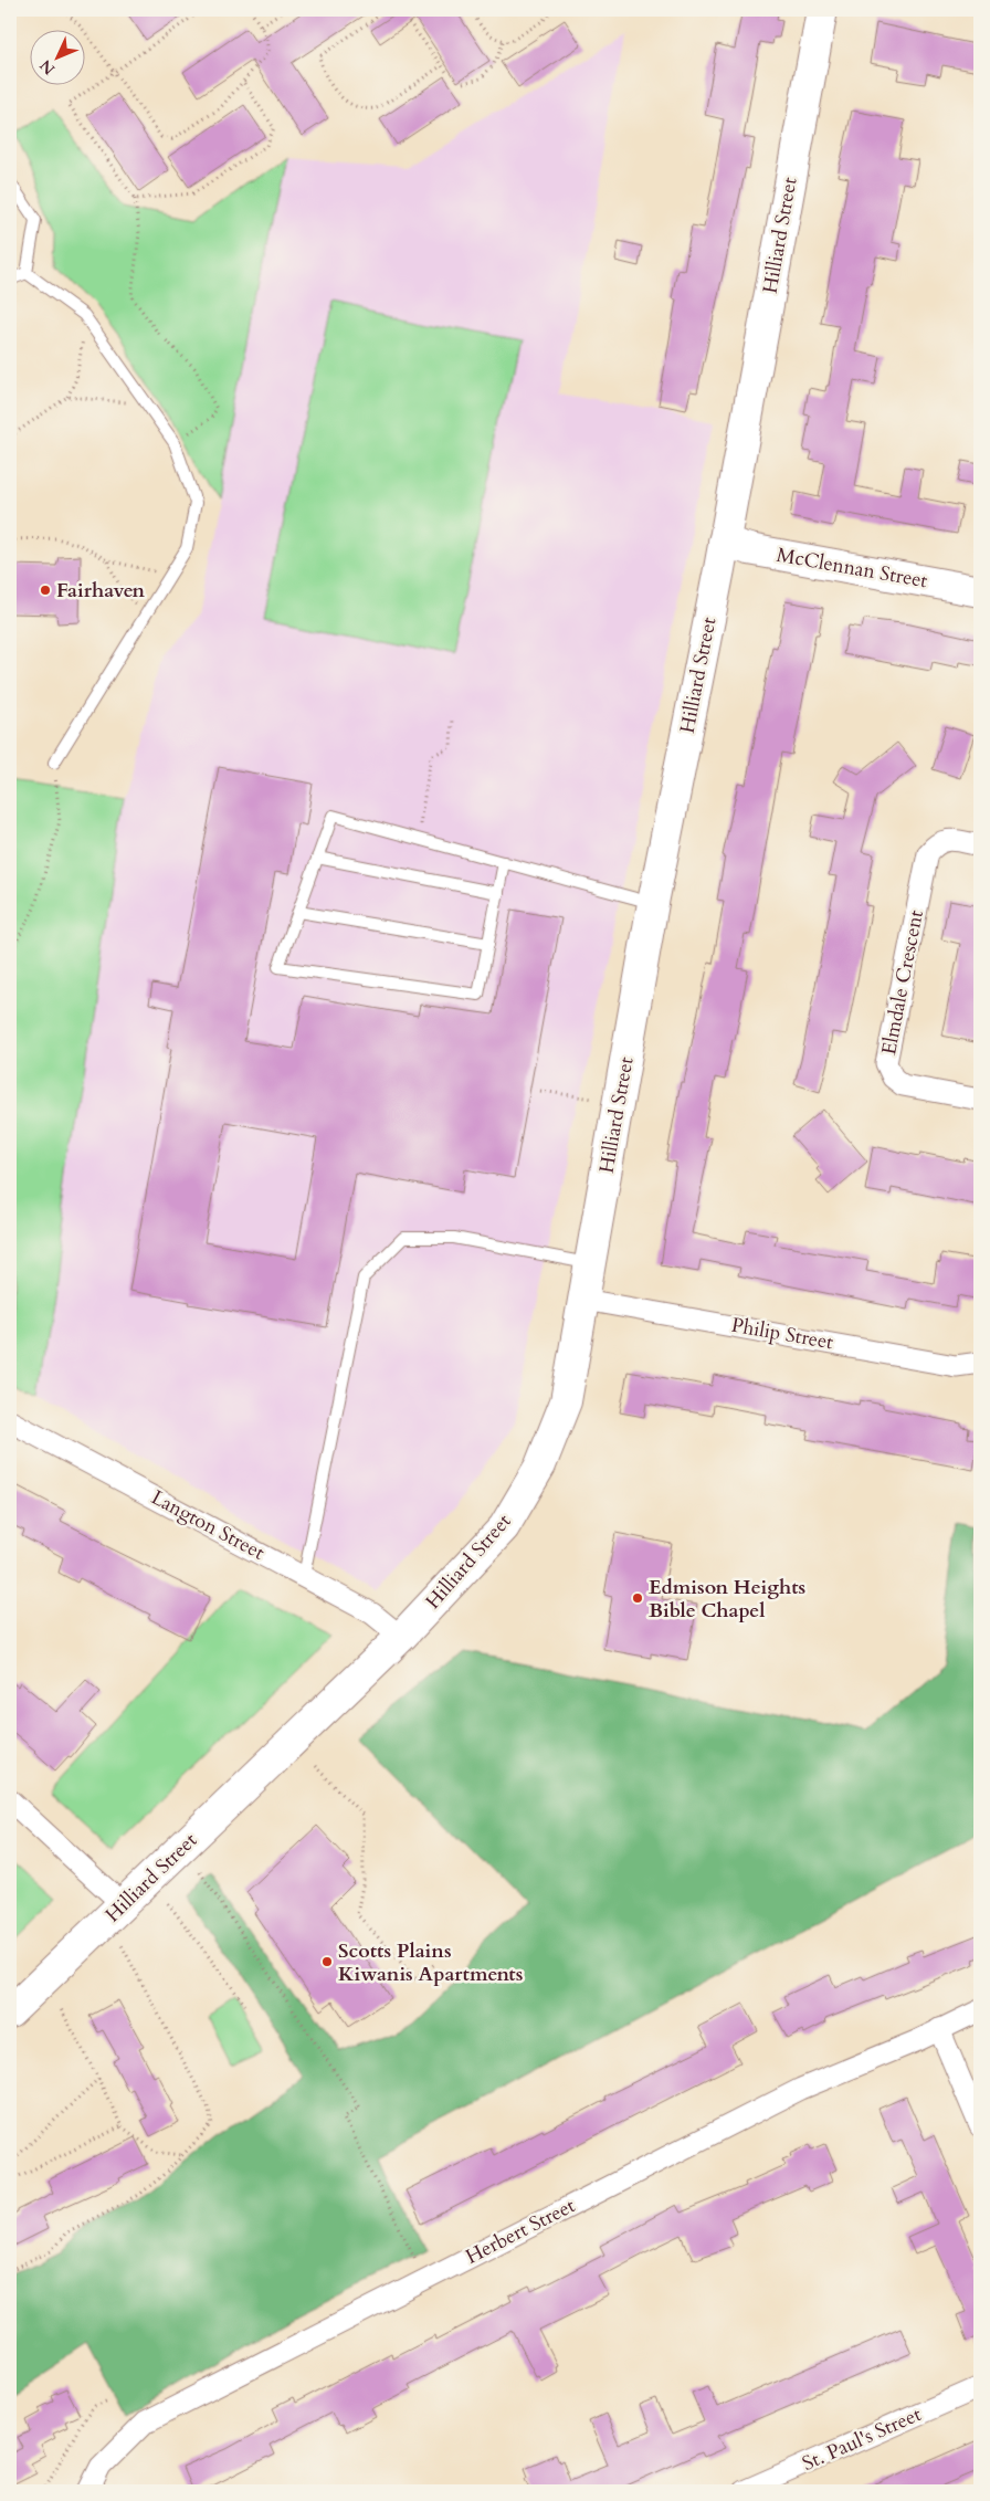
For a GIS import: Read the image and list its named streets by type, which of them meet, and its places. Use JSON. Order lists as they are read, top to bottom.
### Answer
{
  "streets": {
    "street": [
      "Hilliard Street",
      "McClennan Street",
      "Elmdale Crescent",
      "Philip Street",
      "Langton Street",
      "Herbert Street",
      "St. Paul's Street"
    ]
  },
  "crossings": [
    ["Hilliard Street", "McClennan Street"],
    ["Hilliard Street", "Philip Street"],
    ["Hilliard Street", "Langton Street"]
  ],
  "places": ["Fairhaven", "Edmison Heights Bible Chapel", "Scotts Plains Kiwanis Apartments"],
  "north": "bottom left"
}
